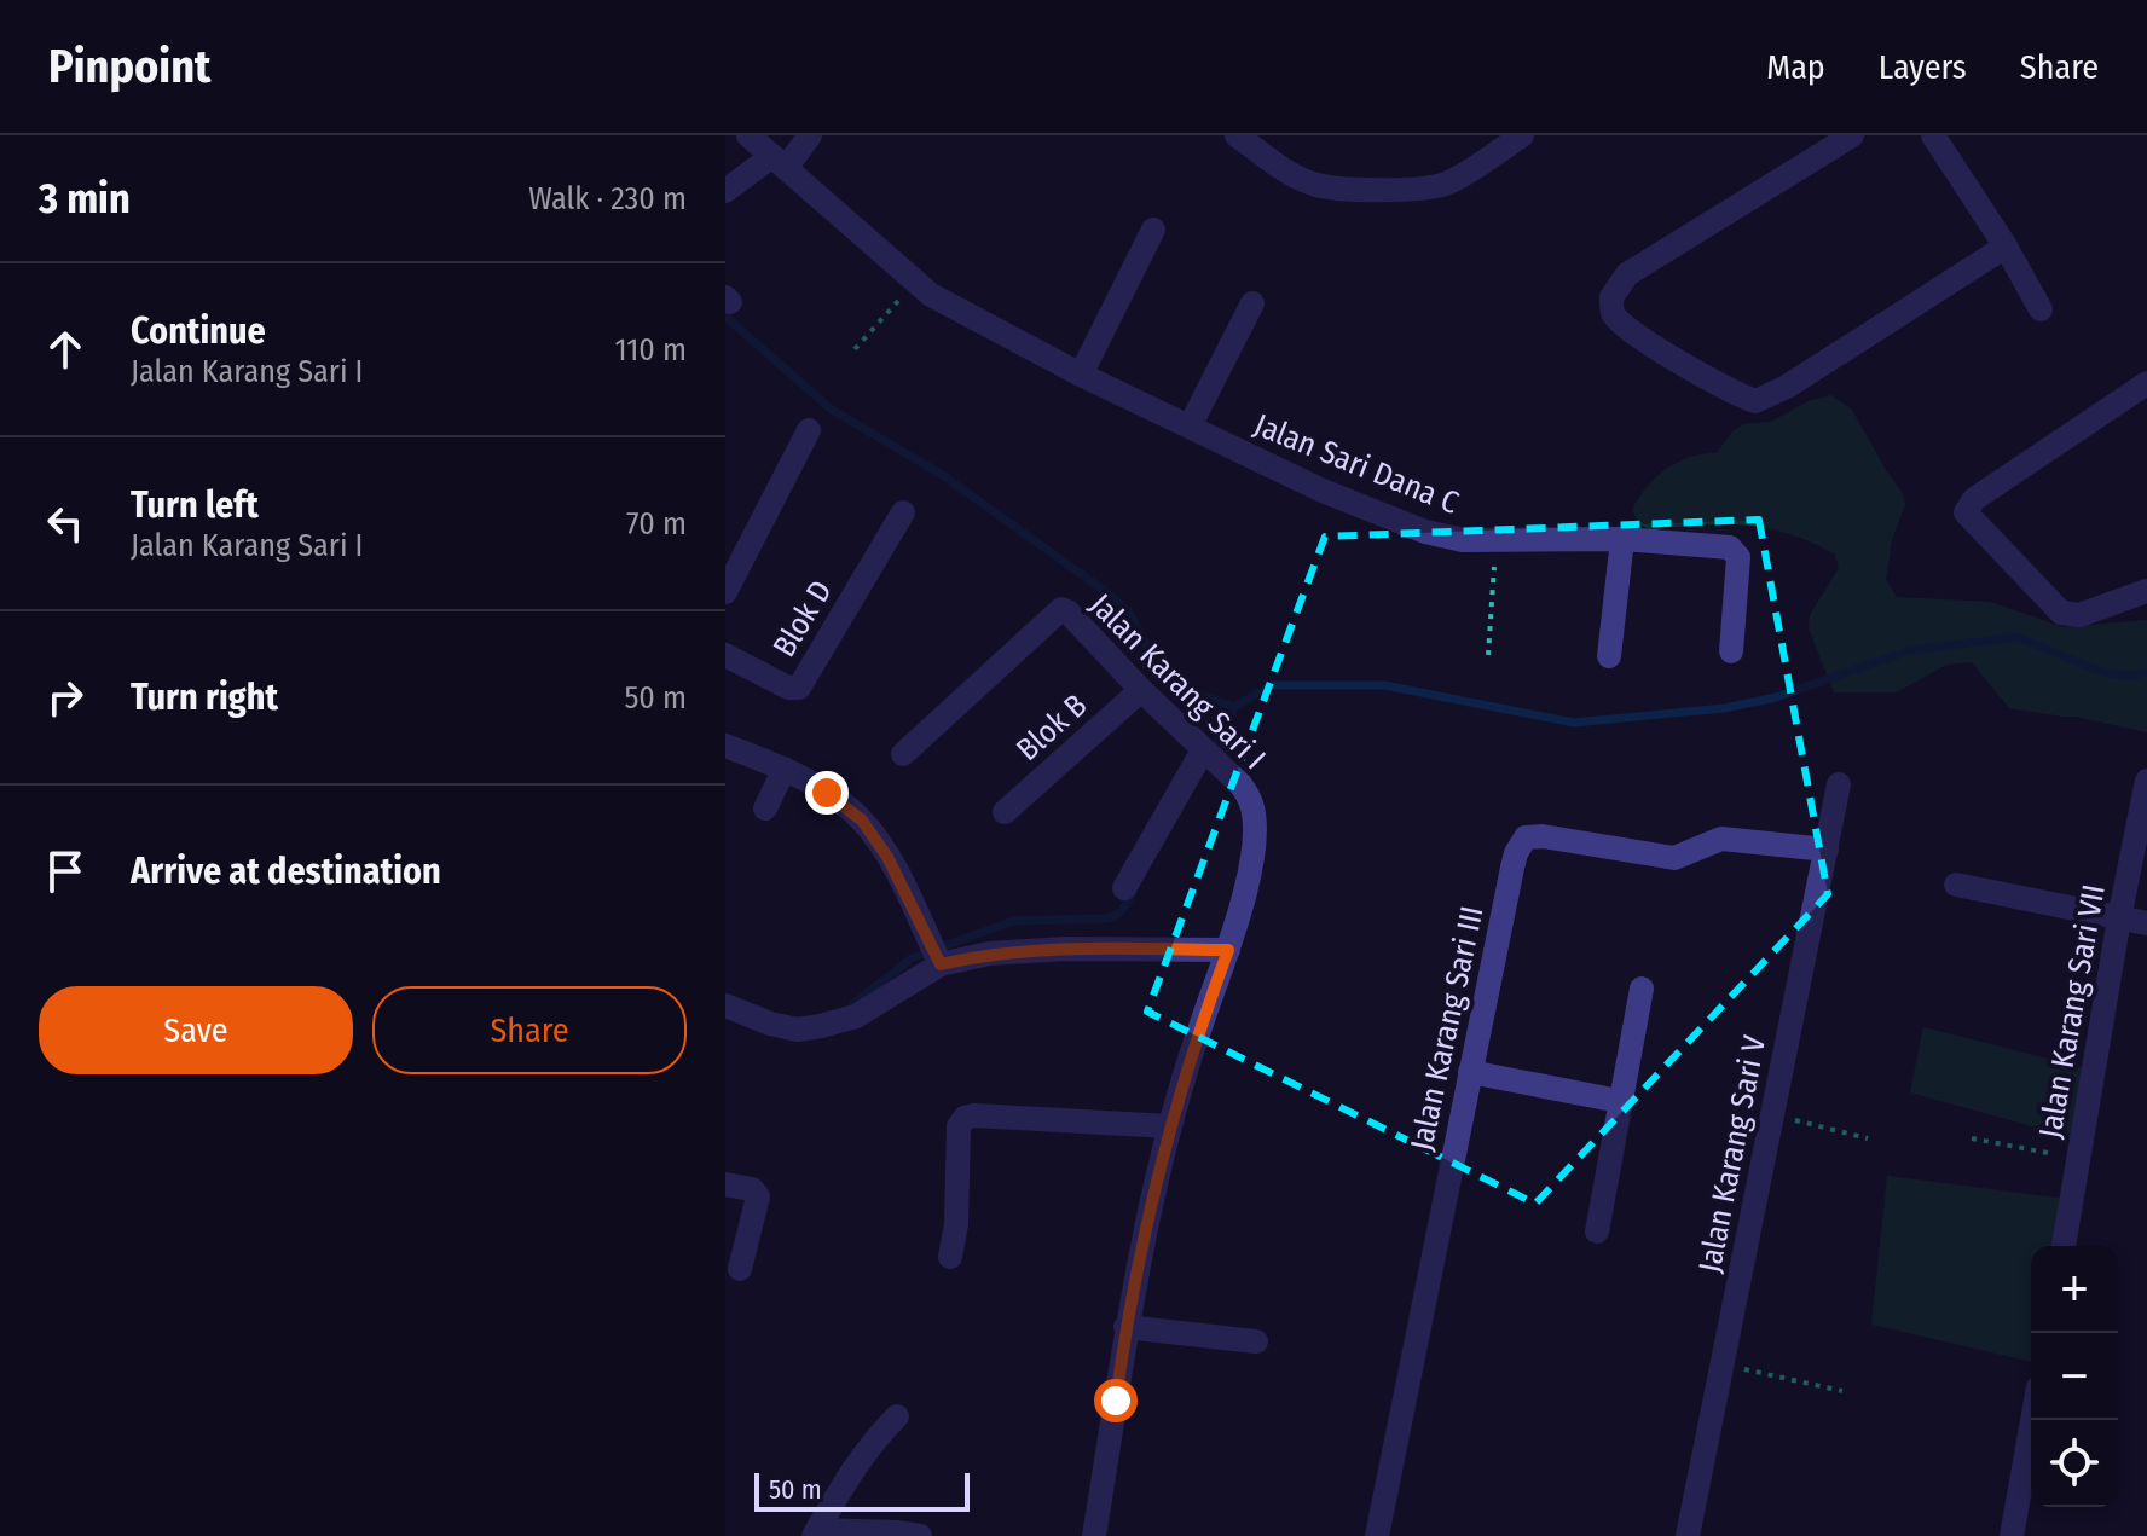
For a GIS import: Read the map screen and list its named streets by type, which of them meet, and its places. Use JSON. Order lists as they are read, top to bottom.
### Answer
{
  "streets": {
    "street": [
      "Jalan Sari Dana C",
      "Blok D",
      "Jalan Karang Sari I",
      "Blok B",
      "Jalan Karang Sari VII",
      "Jalan Karang Sari III",
      "Jalan Karang Sari V"
    ]
  },
  "crossings": [
    ["Jalan Karang Sari I", "Blok B"],
    ["Jalan Karang Sari III", "Jalan Karang Sari V"]
  ],
  "scale_bar": "50 m",
  "page": {
    "header": "Pinpoint",
    "nav": ["Map", "Layers", "Share"],
    "heading": ["3 min", "Walk · 230 m"],
    "list": [
      ["Continue", "Jalan Karang Sari I", "110 m"],
      ["Turn left", "Jalan Karang Sari I", "70 m"],
      ["Turn right", "50 m"],
      "Arrive at destination"
    ],
    "buttons": ["Save", "Share"],
    "map_buttons": ["+", "−"],
    "scale": "50 m"
  }
}
